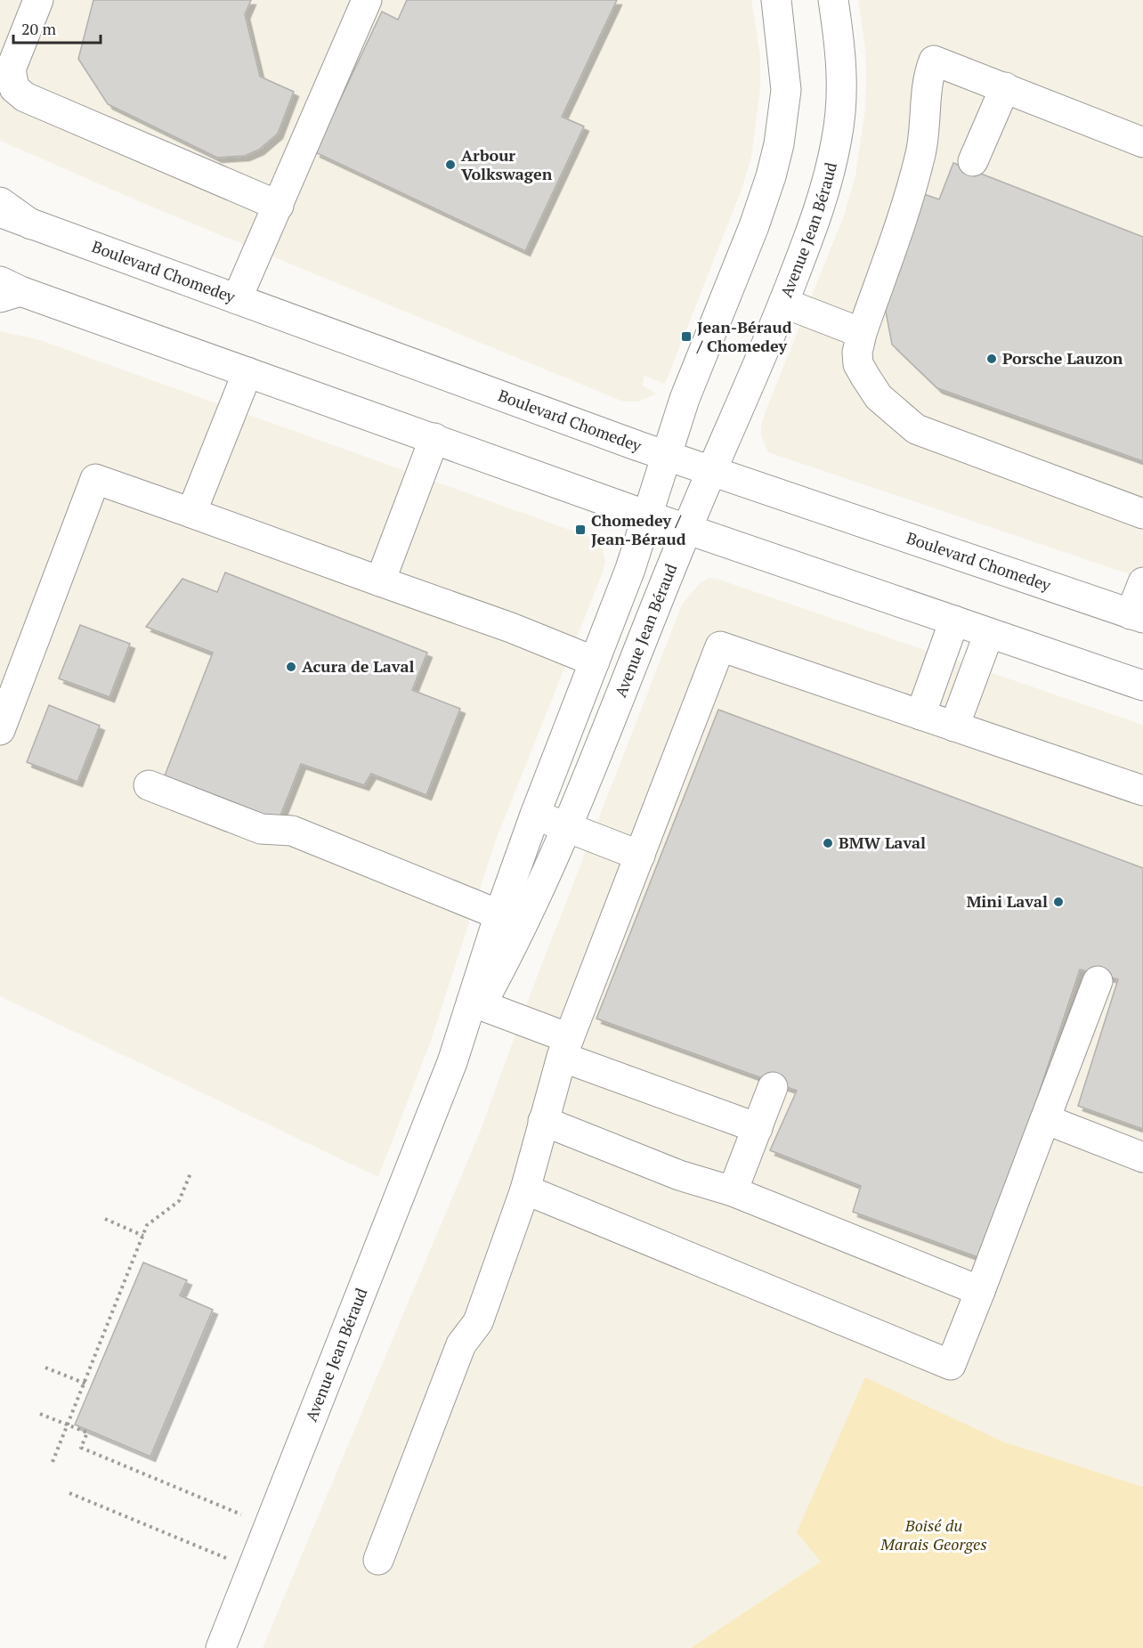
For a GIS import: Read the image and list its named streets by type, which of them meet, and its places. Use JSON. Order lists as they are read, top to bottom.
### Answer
{
  "streets": {
    "street": ["Avenue Jean Béraud", "Boulevard Chomedey"]
  },
  "crossings": [
    ["Avenue Jean Béraud", "Boulevard Chomedey"]
  ],
  "parks": ["Boisé du Marais Georges"],
  "places": {
    "other": [
      "Arbour Volkswagen",
      "Porsche Lauzon",
      "Acura de Laval",
      "BMW Laval",
      "Mini Laval"
    ],
    "transit": ["Jean-Béraud / Chomedey", "Chomedey / Jean-Béraud"]
  },
  "scale_bar": "20 m"
}
